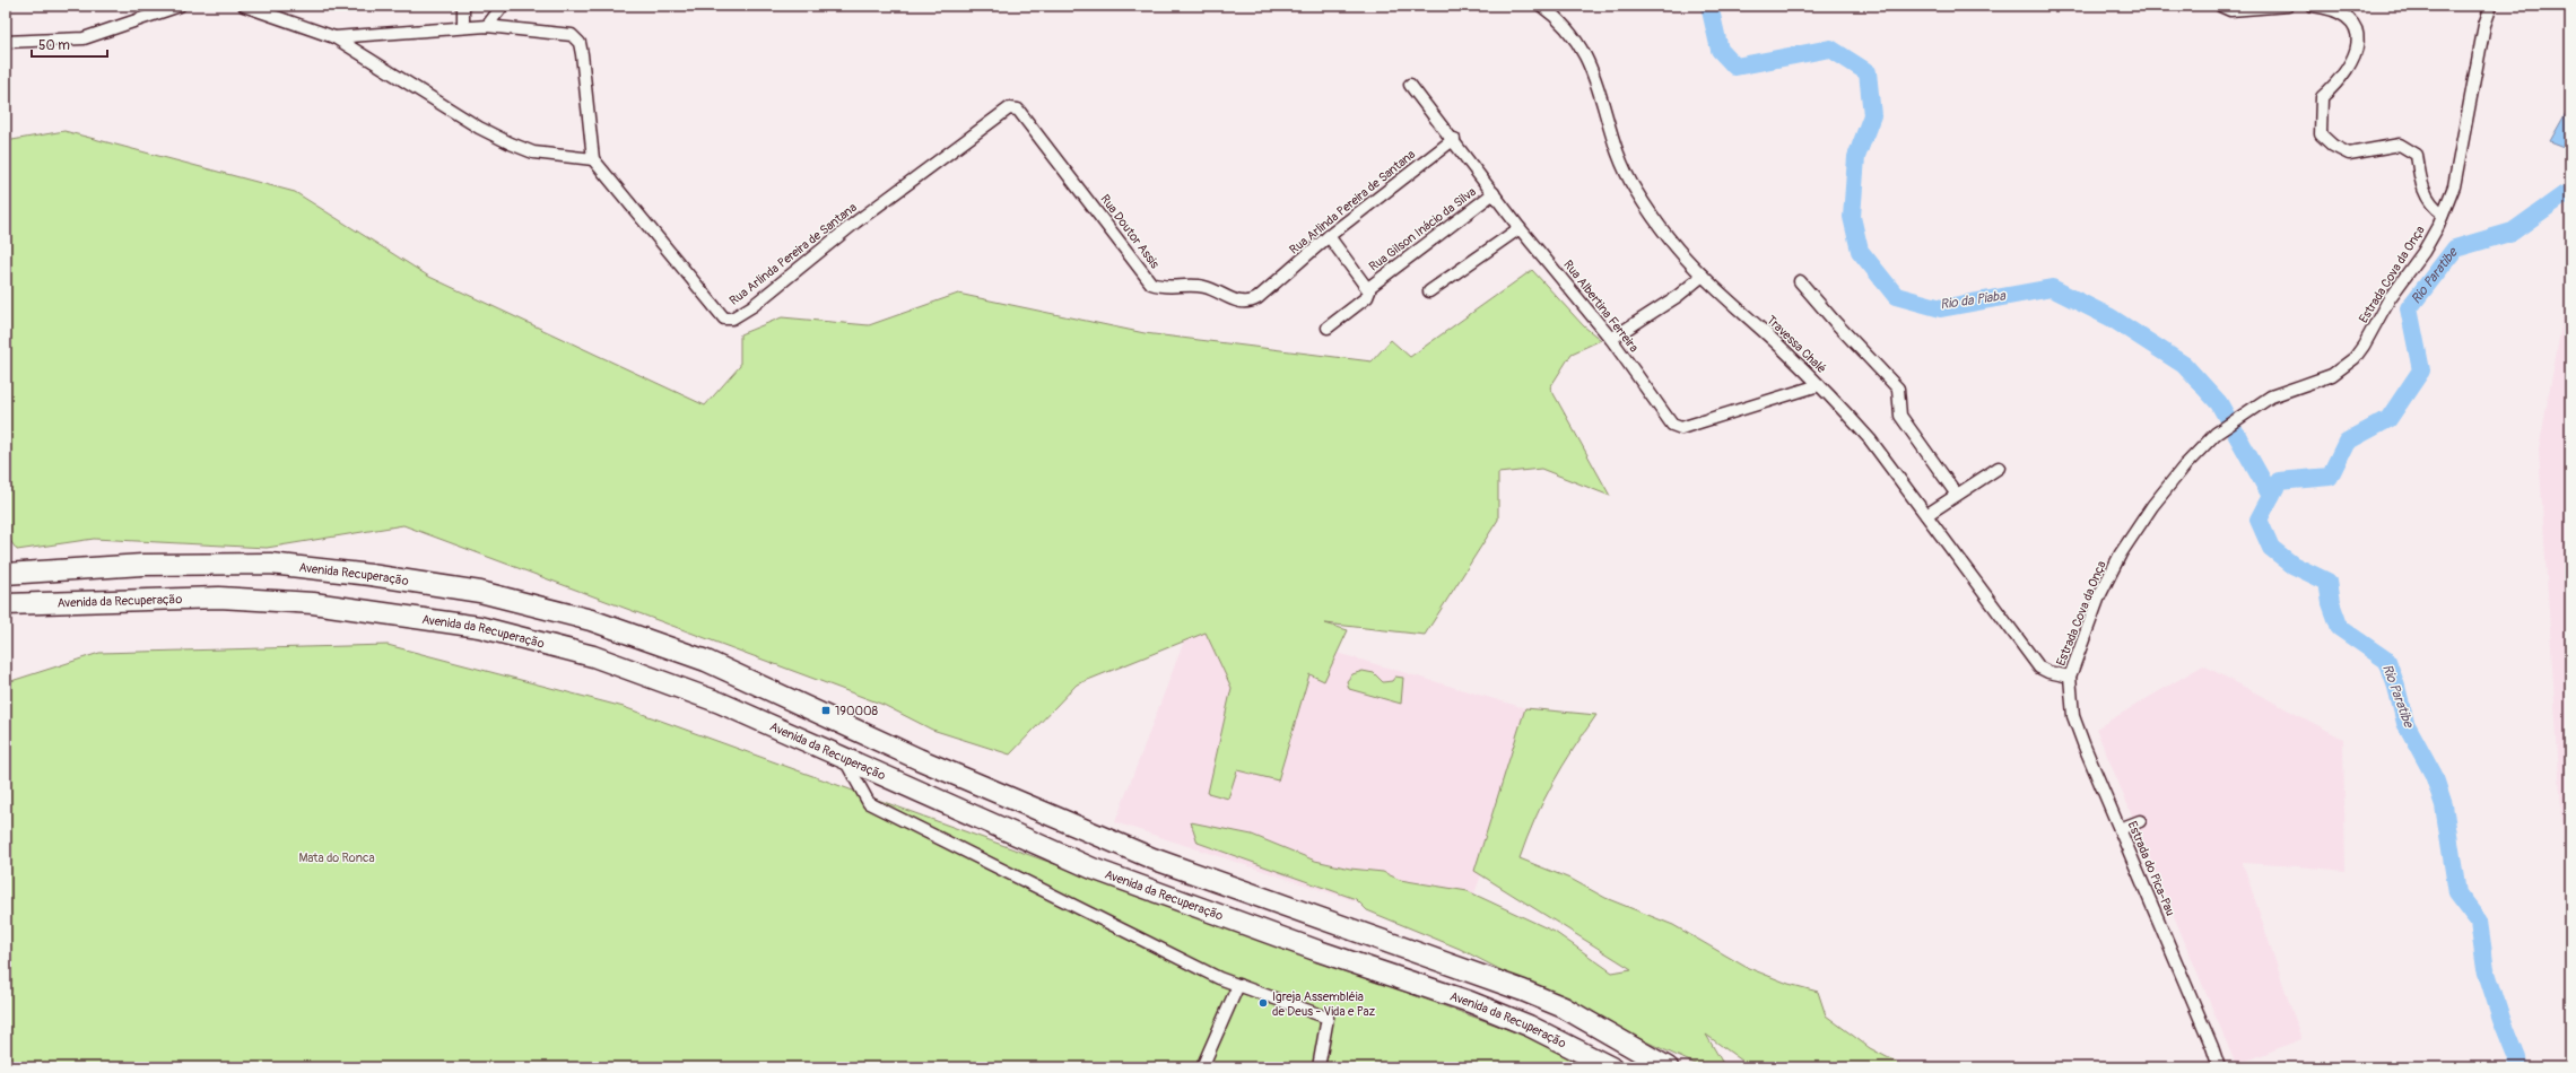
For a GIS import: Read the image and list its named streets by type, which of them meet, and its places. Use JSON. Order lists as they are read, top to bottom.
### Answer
{
  "streets": {
    "highway": ["Avenida Recuperação", "Avenida da Recuperação"],
    "street": [
      "Rua Arlinda Pereira de Santana",
      "Rua Gilson Inácio da Silva",
      "Rua Doutor Assis",
      "Estrada Cova da Onça",
      "Rua Albertina Ferreira",
      "Travessa Chalé",
      "Estrada do Pica-Pau"
    ]
  },
  "crossings": [
    ["Rua Arlinda Pereira de Santana", "Rua Doutor Assis"],
    ["Rua Arlinda Pereira de Santana", "Rua Albertina Ferreira"],
    ["Rua Gilson Inácio da Silva", "Rua Albertina Ferreira"],
    ["Estrada Cova da Onça", "Travessa Chalé"],
    ["Estrada Cova da Onça", "Estrada do Pica-Pau"],
    ["Rua Albertina Ferreira", "Travessa Chalé"],
    ["Travessa Chalé", "Estrada do Pica-Pau"]
  ],
  "water": ["Rio Paratibe", "Rio da Piaba"],
  "parks": ["Mata do Ronca"],
  "places": {
    "transit": ["190008"],
    "other": ["Igreja Assembléia de Deus - Vida e Paz"]
  },
  "scale_bar": "50 m"
}
